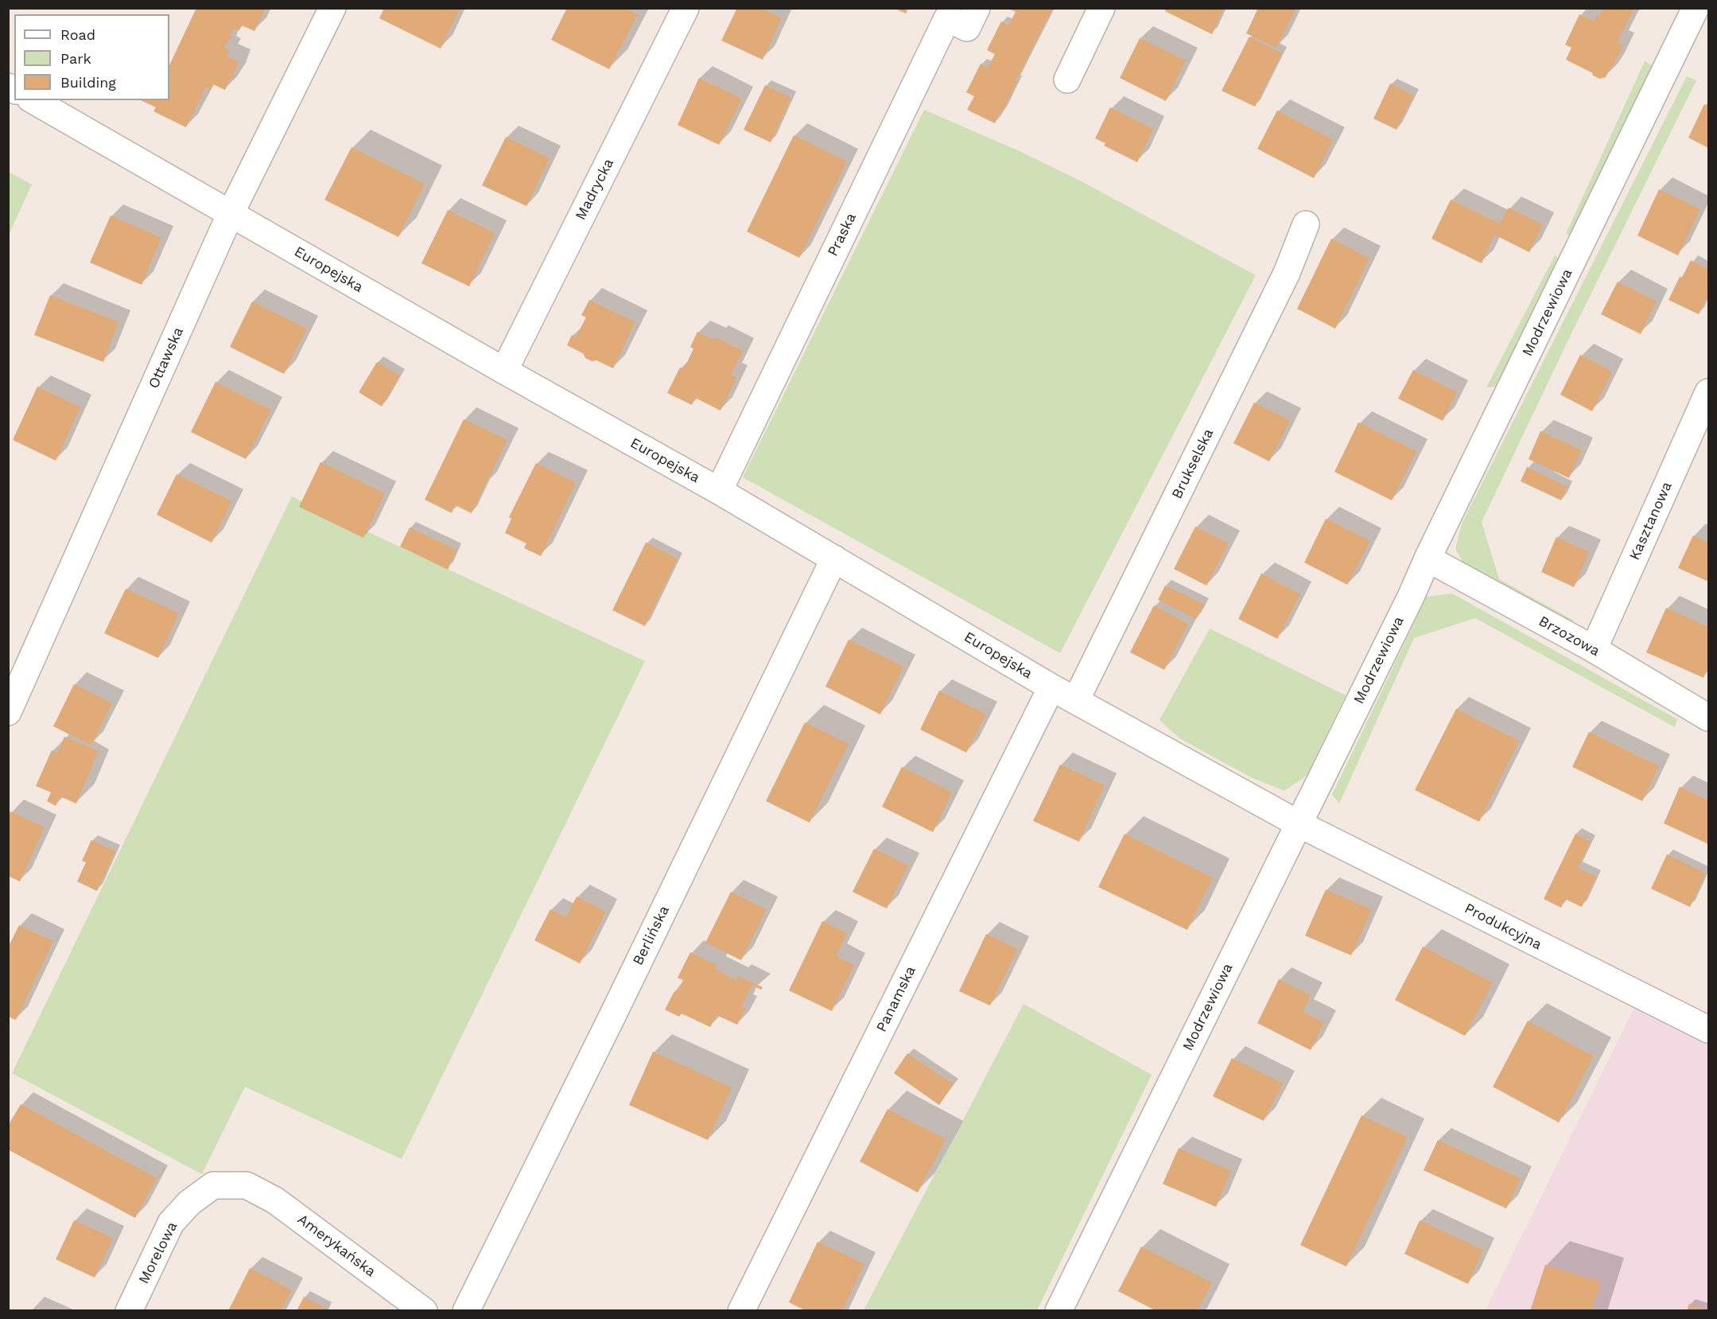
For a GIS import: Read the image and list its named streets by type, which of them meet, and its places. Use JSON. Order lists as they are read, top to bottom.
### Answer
{
  "streets": {
    "street": [
      "Madrycka",
      "Praska",
      "Europejska",
      "Modrzewiowa",
      "Ottawska",
      "Brukselska",
      "Kasztanowa",
      "Brzozowa",
      "Produkcyjna",
      "Berlińska",
      "Panamska",
      "Amerykańska",
      "Morelowa"
    ]
  },
  "crossings": [
    ["Madrycka", "Europejska"],
    ["Praska", "Europejska"],
    ["Europejska", "Modrzewiowa"],
    ["Europejska", "Ottawska"],
    ["Europejska", "Brukselska"],
    ["Europejska", "Produkcyjna"],
    ["Europejska", "Berlińska"],
    ["Europejska", "Panamska"],
    ["Modrzewiowa", "Brzozowa"],
    ["Modrzewiowa", "Produkcyjna"],
    ["Kasztanowa", "Brzozowa"],
    ["Amerykańska", "Morelowa"]
  ],
  "legend": ["Road", "Park", "Building"]
}
